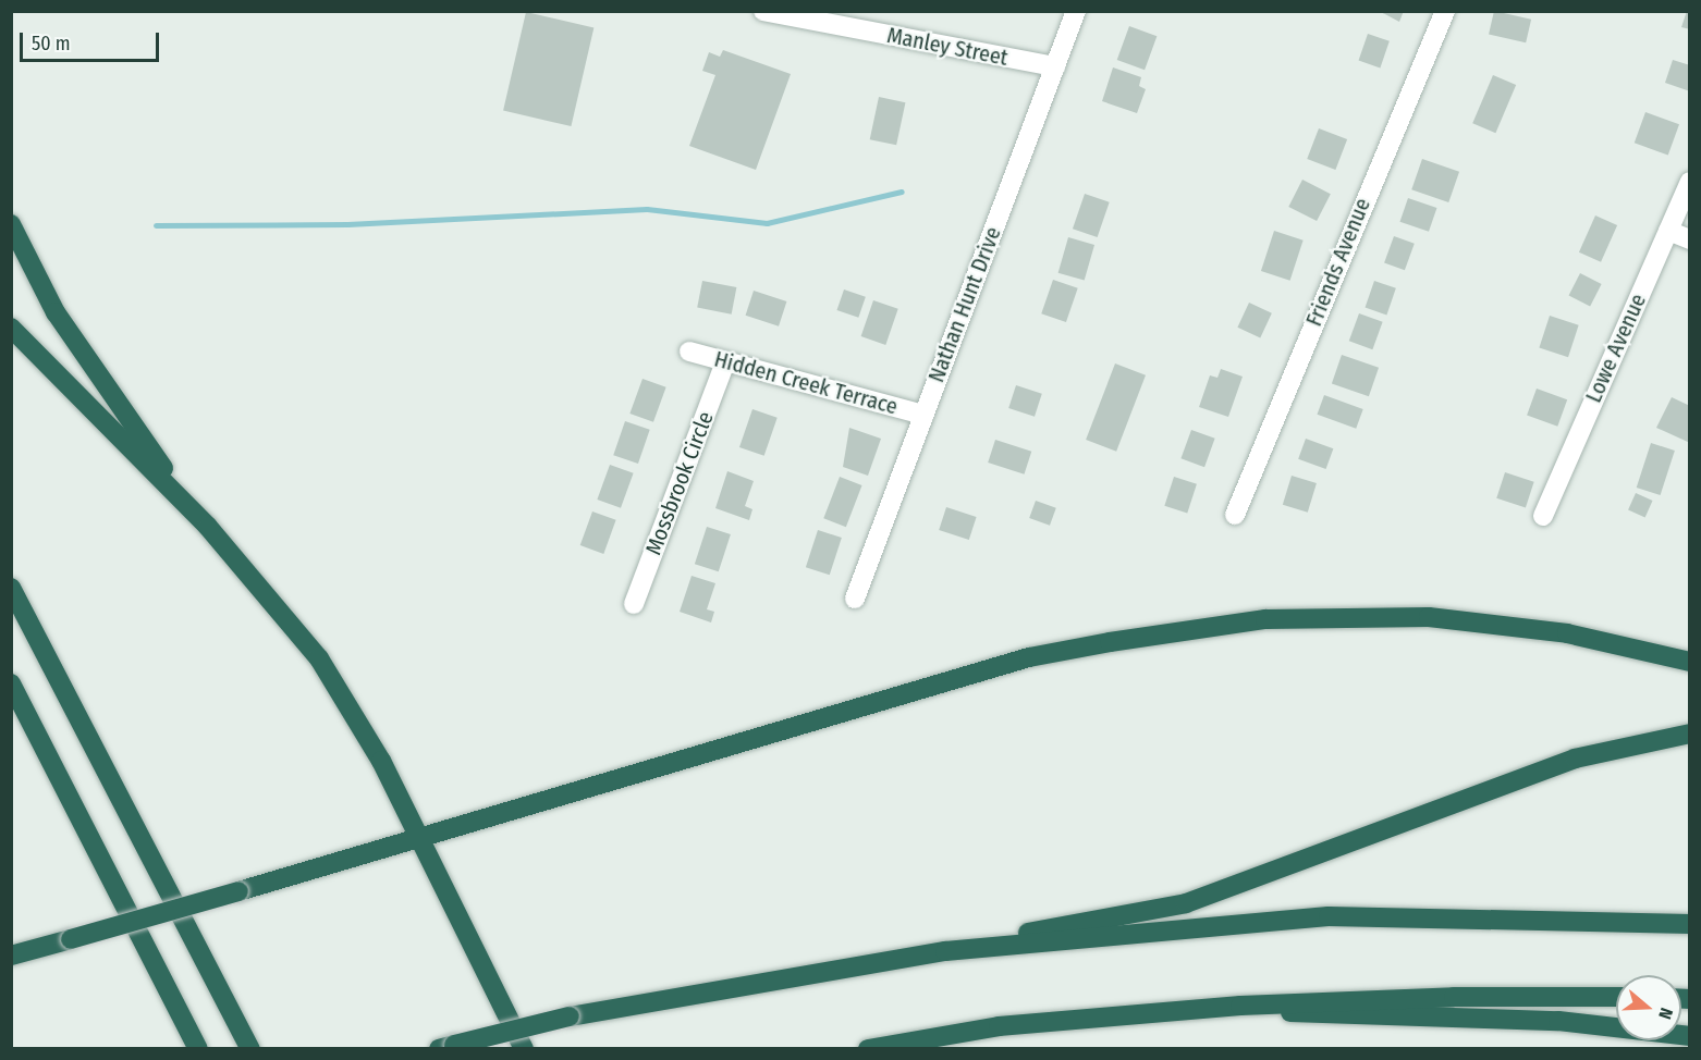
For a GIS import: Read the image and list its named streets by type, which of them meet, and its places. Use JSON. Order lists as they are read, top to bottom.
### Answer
{
  "streets": {
    "street": [
      "Manley Street",
      "Friends Avenue",
      "Nathan Hunt Drive",
      "Lowe Avenue",
      "Hidden Creek Terrace",
      "Mossbrook Circle"
    ]
  },
  "crossings": [
    ["Manley Street", "Nathan Hunt Drive"],
    ["Nathan Hunt Drive", "Hidden Creek Terrace"],
    ["Hidden Creek Terrace", "Mossbrook Circle"]
  ],
  "scale_bar": "50 m",
  "north": "right"
}
